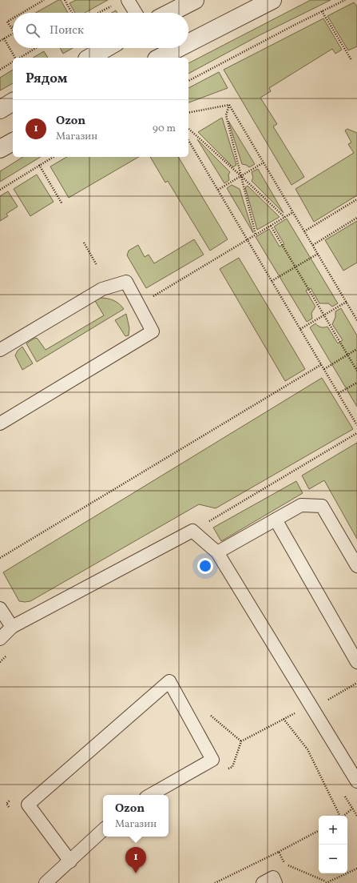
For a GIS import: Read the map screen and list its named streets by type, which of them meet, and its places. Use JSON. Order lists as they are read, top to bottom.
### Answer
{
  "page": {
    "search": "Поиск",
    "heading": "Рядом",
    "list": [
      {
        "mark": "1",
        "name": "Ozon",
        "note": "Магазин",
        "value": "90 m"
      }
    ],
    "popup": ["Ozon", "Магазин"],
    "map_buttons": ["+", "−"],
    "pins": "1"
  }
}
